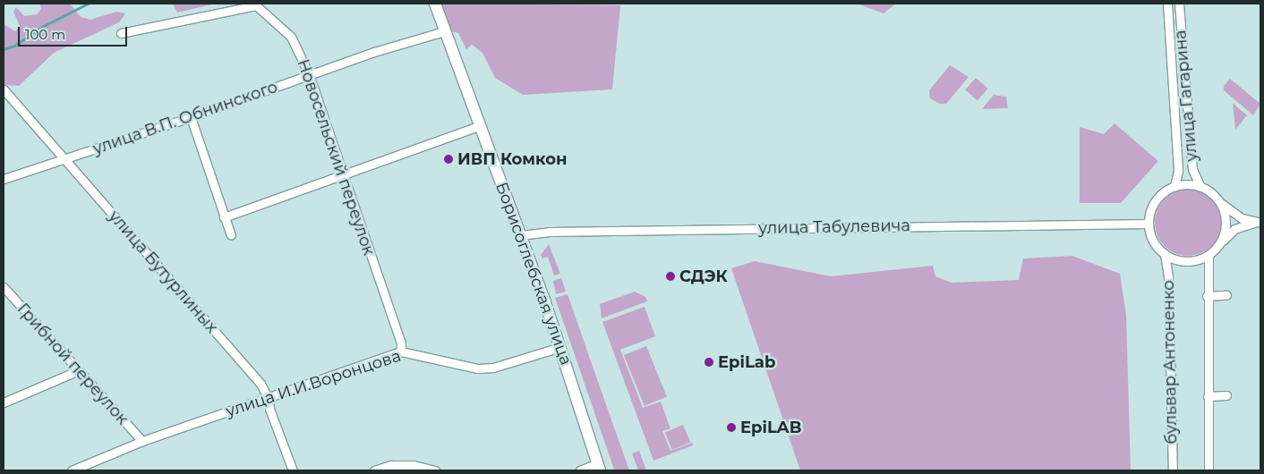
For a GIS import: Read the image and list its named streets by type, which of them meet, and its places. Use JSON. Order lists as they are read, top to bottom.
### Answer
{
  "streets": {
    "street": [
      "улица Гагарина",
      "улица В.П. Обнинского",
      "Новосельский переулок",
      "улица Табулевича",
      "улица Бутурлиных",
      "Борисоглебская улица",
      "бульвар Антоненко",
      "Грибной переулок",
      "улица И.И.Воронцова"
    ]
  },
  "crossings": [
    ["улица Гагарина", "улица Табулевича"],
    ["улица Гагарина", "бульвар Антоненко"],
    ["улица В.П. Обнинского", "Новосельский переулок"],
    ["улица В.П. Обнинского", "улица Бутурлиных"],
    ["улица В.П. Обнинского", "Борисоглебская улица"],
    ["Новосельский переулок", "улица И.И.Воронцова"],
    ["улица Табулевича", "Борисоглебская улица"],
    ["улица Табулевича", "бульвар Антоненко"],
    ["улица Бутурлиных", "улица И.И.Воронцова"],
    ["Борисоглебская улица", "улица И.И.Воронцова"],
    ["Грибной переулок", "улица И.И.Воронцова"]
  ],
  "places": [
    "ИВП Комкон",
    "СДЭК",
    "EpiLab",
    "EpiLAB"
  ],
  "scale_bar": "100 m"
}
